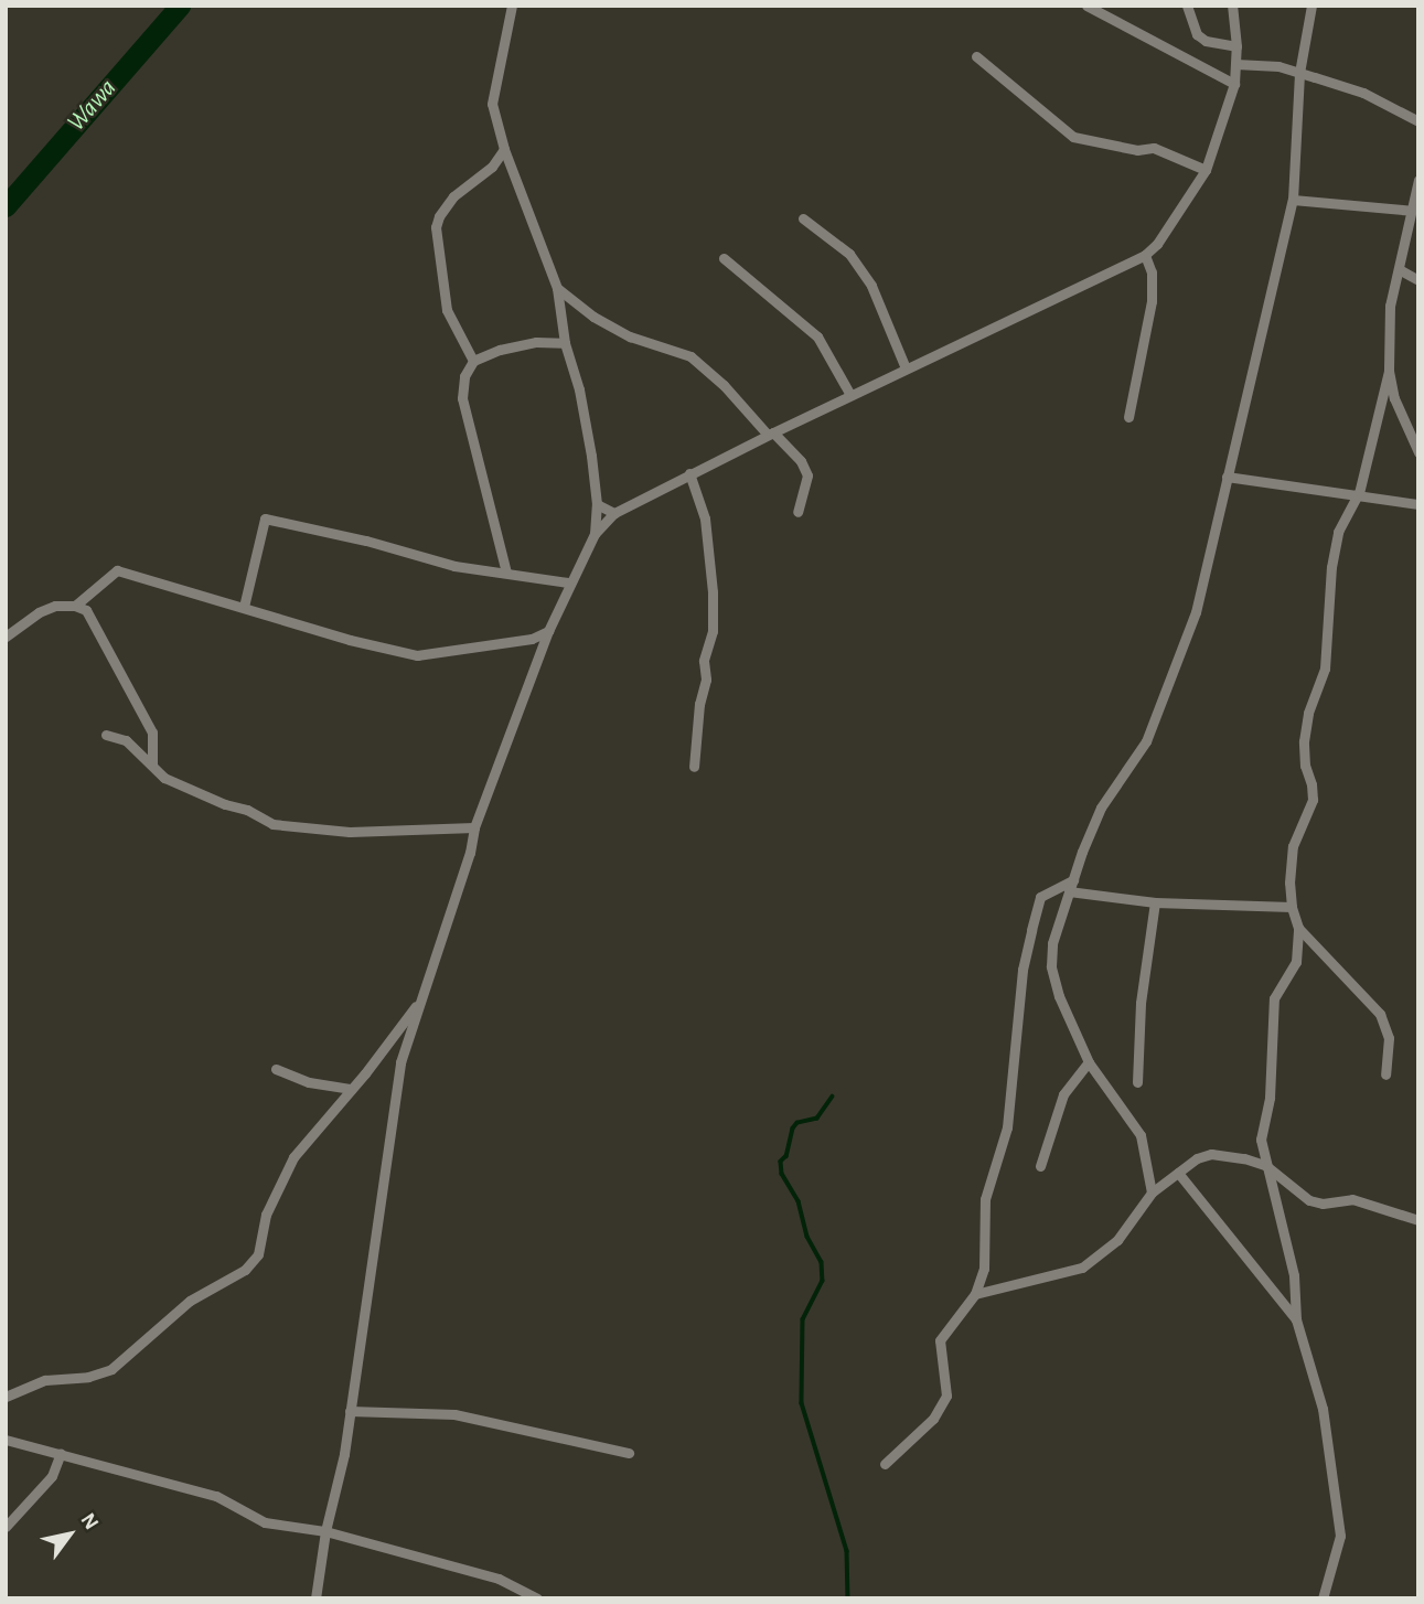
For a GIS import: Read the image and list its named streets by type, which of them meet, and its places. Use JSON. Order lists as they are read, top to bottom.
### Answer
{
  "water": ["Wawa"],
  "north": "top right"
}
